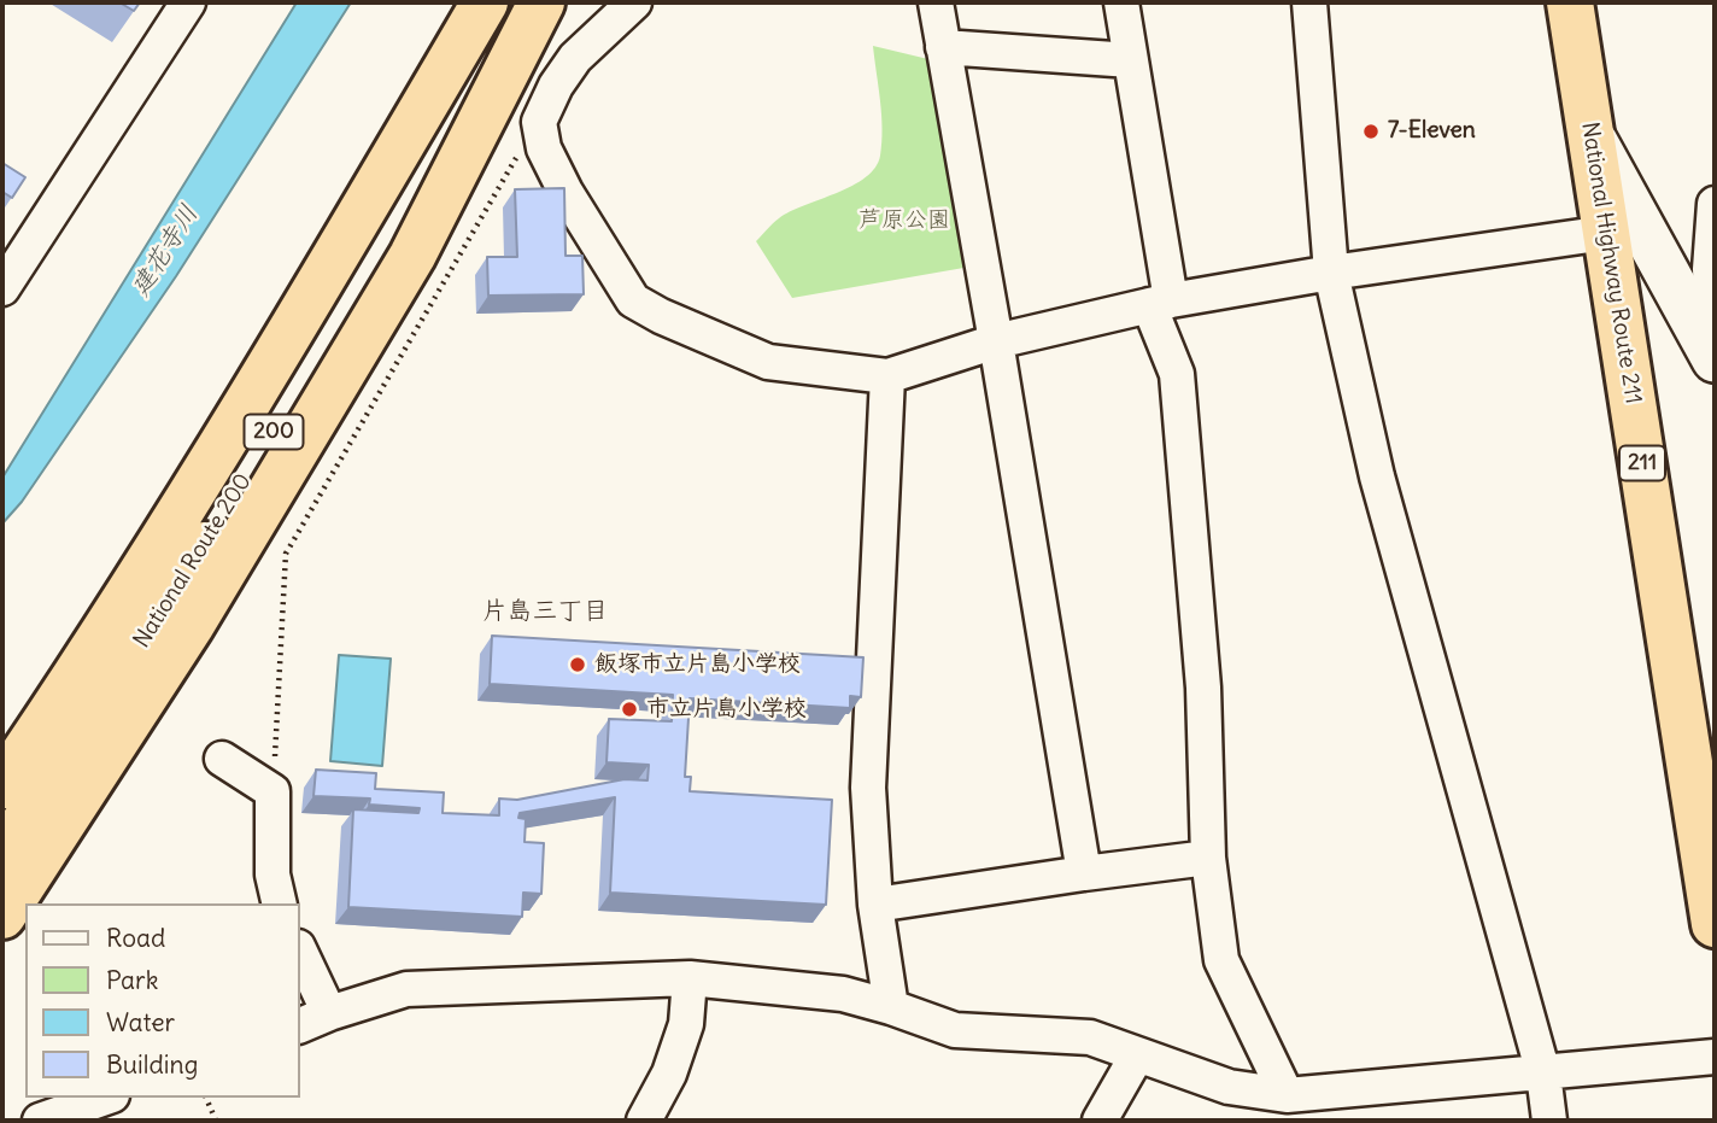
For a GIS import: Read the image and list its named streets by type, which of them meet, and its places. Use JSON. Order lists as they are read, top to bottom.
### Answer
{
  "streets": {
    "highway": [
      "National Highway Route 211",
      "200",
      "211",
      "National Route 200"
    ]
  },
  "districts": ["片島三丁目"],
  "water": ["建花寺川"],
  "parks": ["芦原公園"],
  "places": ["7-Eleven", "飯塚市立片島小学校", "市立片島小学校"],
  "legend": [
    "Road",
    "Park",
    "Water",
    "Building"
  ]
}
